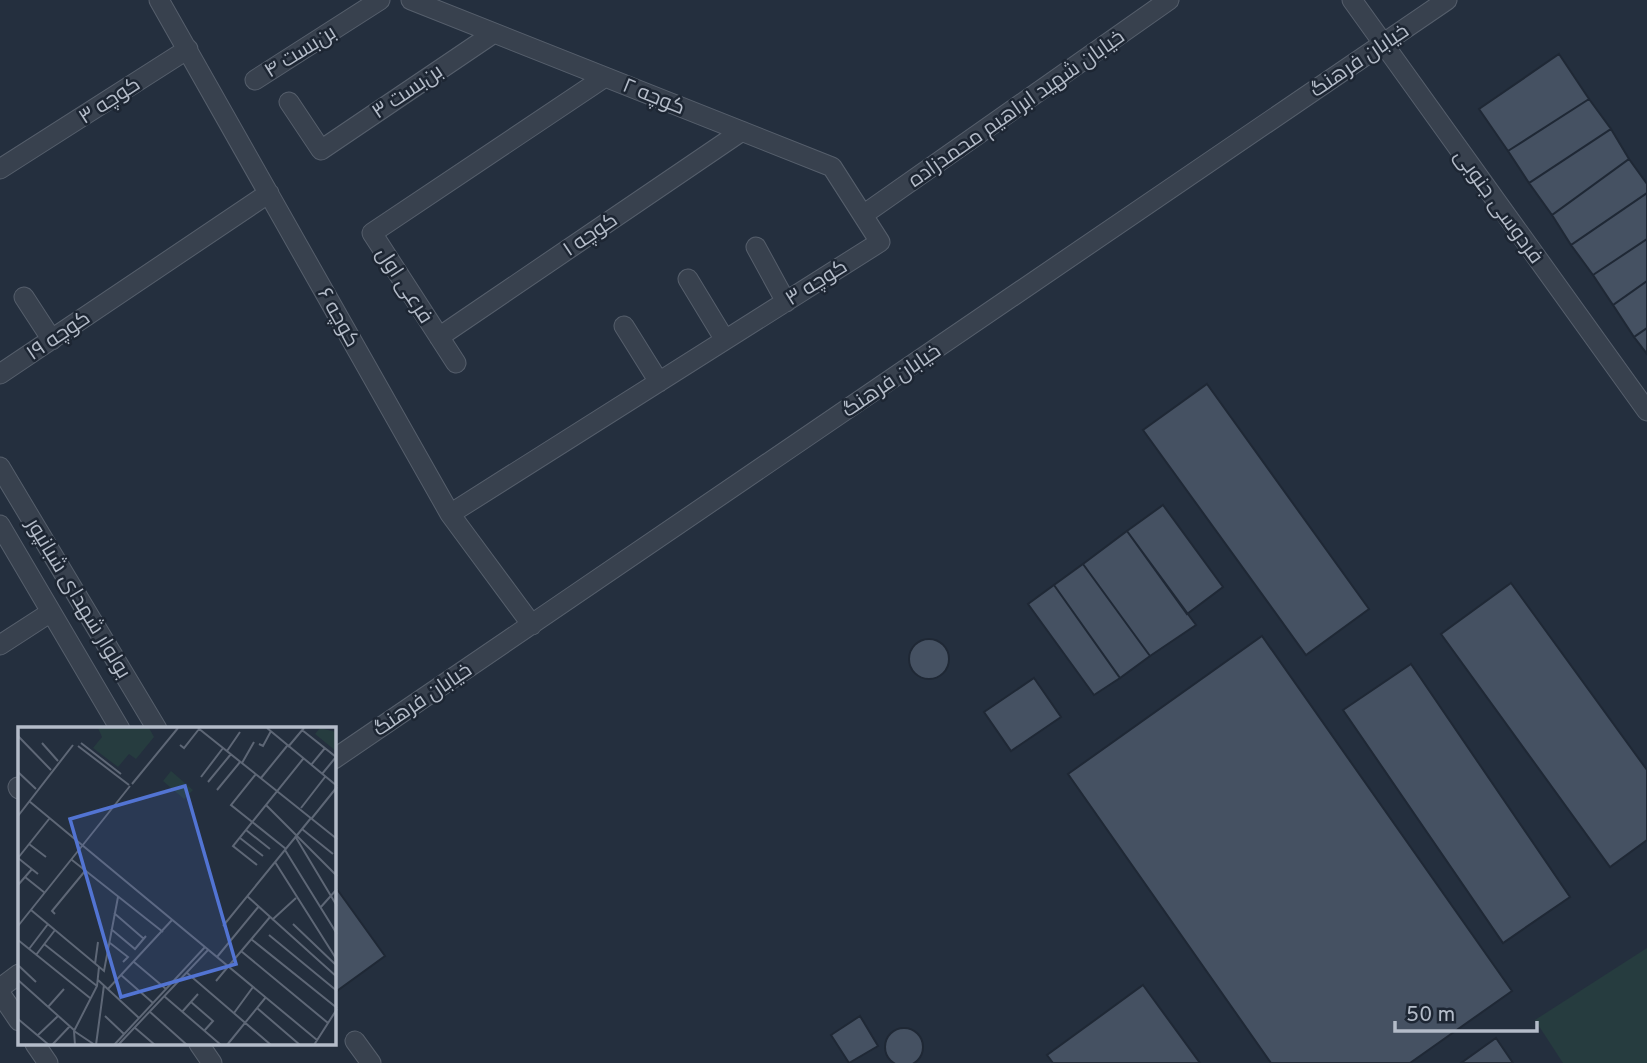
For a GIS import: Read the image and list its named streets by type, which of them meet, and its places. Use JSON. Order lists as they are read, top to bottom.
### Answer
{
  "streets": {
    "street": [
      "بن‌بست ۴",
      "خیابان فرهنگ",
      "بن‌بست ۳",
      "کوچه ۲",
      "کوچه ۳",
      "خیابان شهید ابراهیم محمدزاده",
      "فردوسی جنوبی",
      "کوچه ۱",
      "فرعی اول",
      "کوچه ۶",
      "کوچه ۱۹",
      "بولوار شهدای شبانپور"
    ]
  },
  "crossings": [
    ["خیابان فرهنگ", "فردوسی جنوبی"],
    ["خیابان فرهنگ", "کوچه ۶"],
    ["کوچه ۲", "کوچه ۳"],
    ["کوچه ۲", "خیابان شهید ابراهیم محمدزاده"],
    ["کوچه ۲", "کوچه ۱"],
    ["کوچه ۲", "فرعی اول"],
    ["کوچه ۳", "خیابان شهید ابراهیم محمدزاده"],
    ["کوچه ۳", "کوچه ۶"],
    ["کوچه ۱", "فرعی اول"],
    ["کوچه ۶", "کوچه ۱۹"]
  ],
  "scale_bar": "50 m"
}
